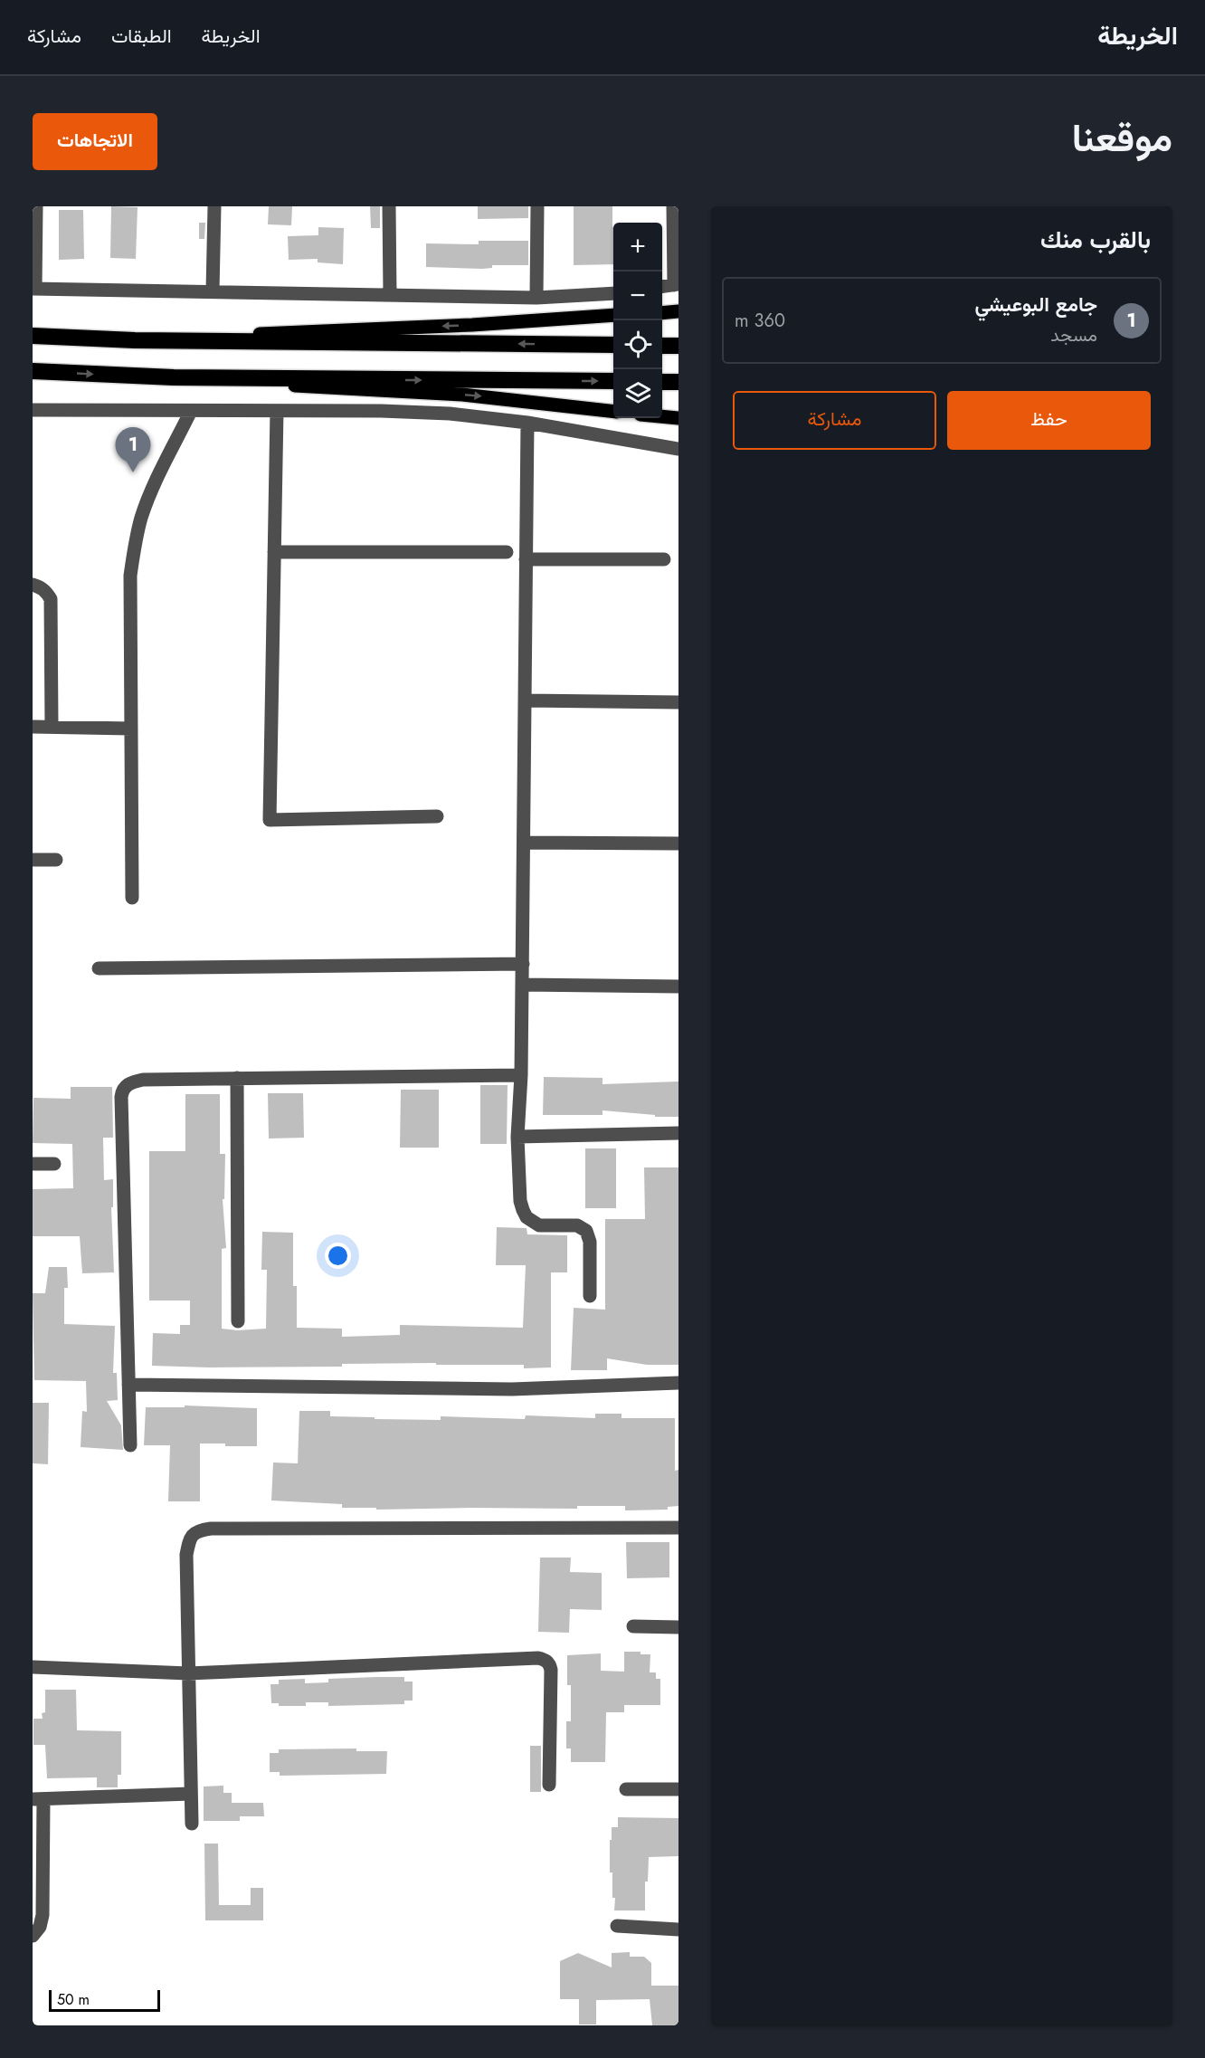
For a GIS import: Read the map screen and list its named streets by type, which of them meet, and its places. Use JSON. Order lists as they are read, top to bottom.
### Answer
{
  "scale_bar": "50 m",
  "page": {
    "header": "الخريطة",
    "nav": ["الخريطة", "الطبقات", "مشاركة"],
    "title": "موقعنا",
    "buttons": [
      "الاتجاهات",
      ["حفظ", "مشاركة"]
    ],
    "heading": "بالقرب منك",
    "map_buttons": ["+", "−"],
    "list": [
      {
        "mark": "1",
        "name": "جامع البوعيشي",
        "note": "مسجد",
        "value": "360 m"
      }
    ],
    "pins": "1",
    "scale": "50 m"
  }
}
